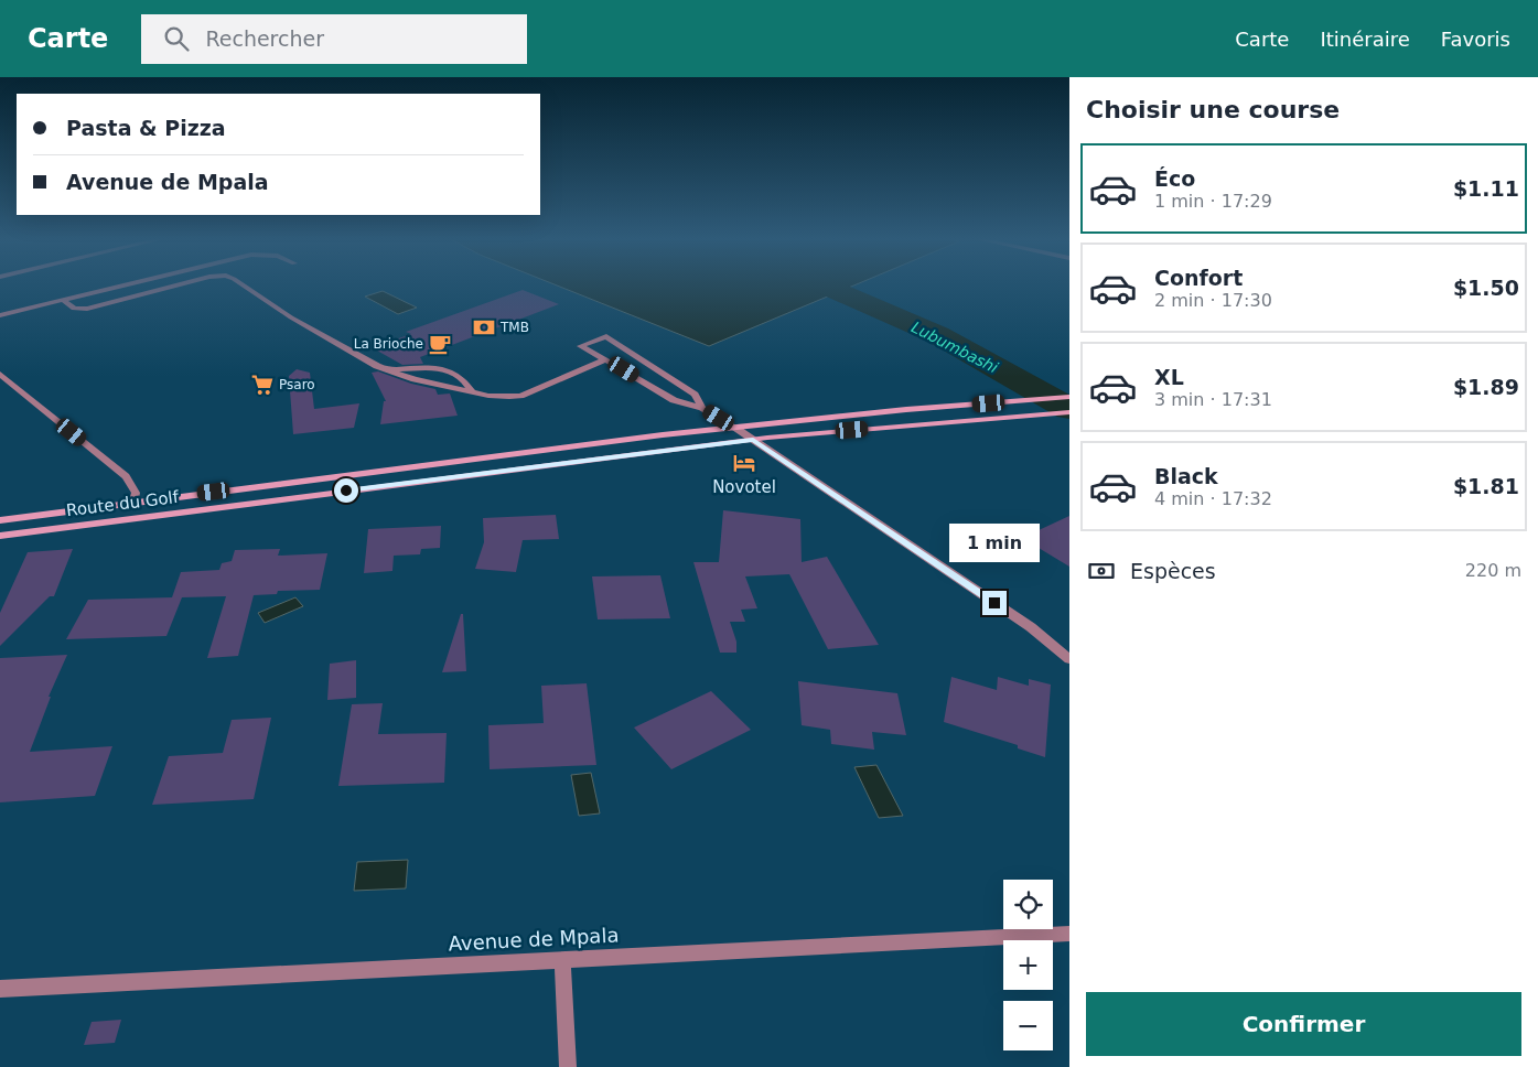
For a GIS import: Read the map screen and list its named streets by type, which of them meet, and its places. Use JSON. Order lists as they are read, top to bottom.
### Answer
{
  "streets": {
    "main road": ["Route du Golf"],
    "street": ["Avenue de Mpala"]
  },
  "water": ["Lubumbashi"],
  "places": {
    "bank": ["TMB"],
    "cafe": ["La Brioche"],
    "supermarket": ["Psaro"],
    "hotel": ["Novotel"]
  },
  "page": {
    "header": "Carte",
    "search": "Rechercher",
    "nav": ["Carte", "Itinéraire", "Favoris"],
    "heading": "Choisir une course",
    "banner": ["Pasta & Pizza", "Avenue de Mpala"],
    "list": [
      {
        "name": "Éco",
        "note": "1 min · 17:29",
        "value": "$1.11"
      },
      {
        "name": "Confort",
        "note": "2 min · 17:30",
        "value": "$1.50"
      },
      {
        "name": "XL",
        "note": "3 min · 17:31",
        "value": "$1.89"
      },
      {
        "name": "Black",
        "note": "4 min · 17:32",
        "value": "$1.81"
      }
    ],
    "bubble": "1 min",
    "pay": ["Espèces", "220 m"],
    "map_buttons": ["+", "−"],
    "buttons": "Confirmer"
  }
}
